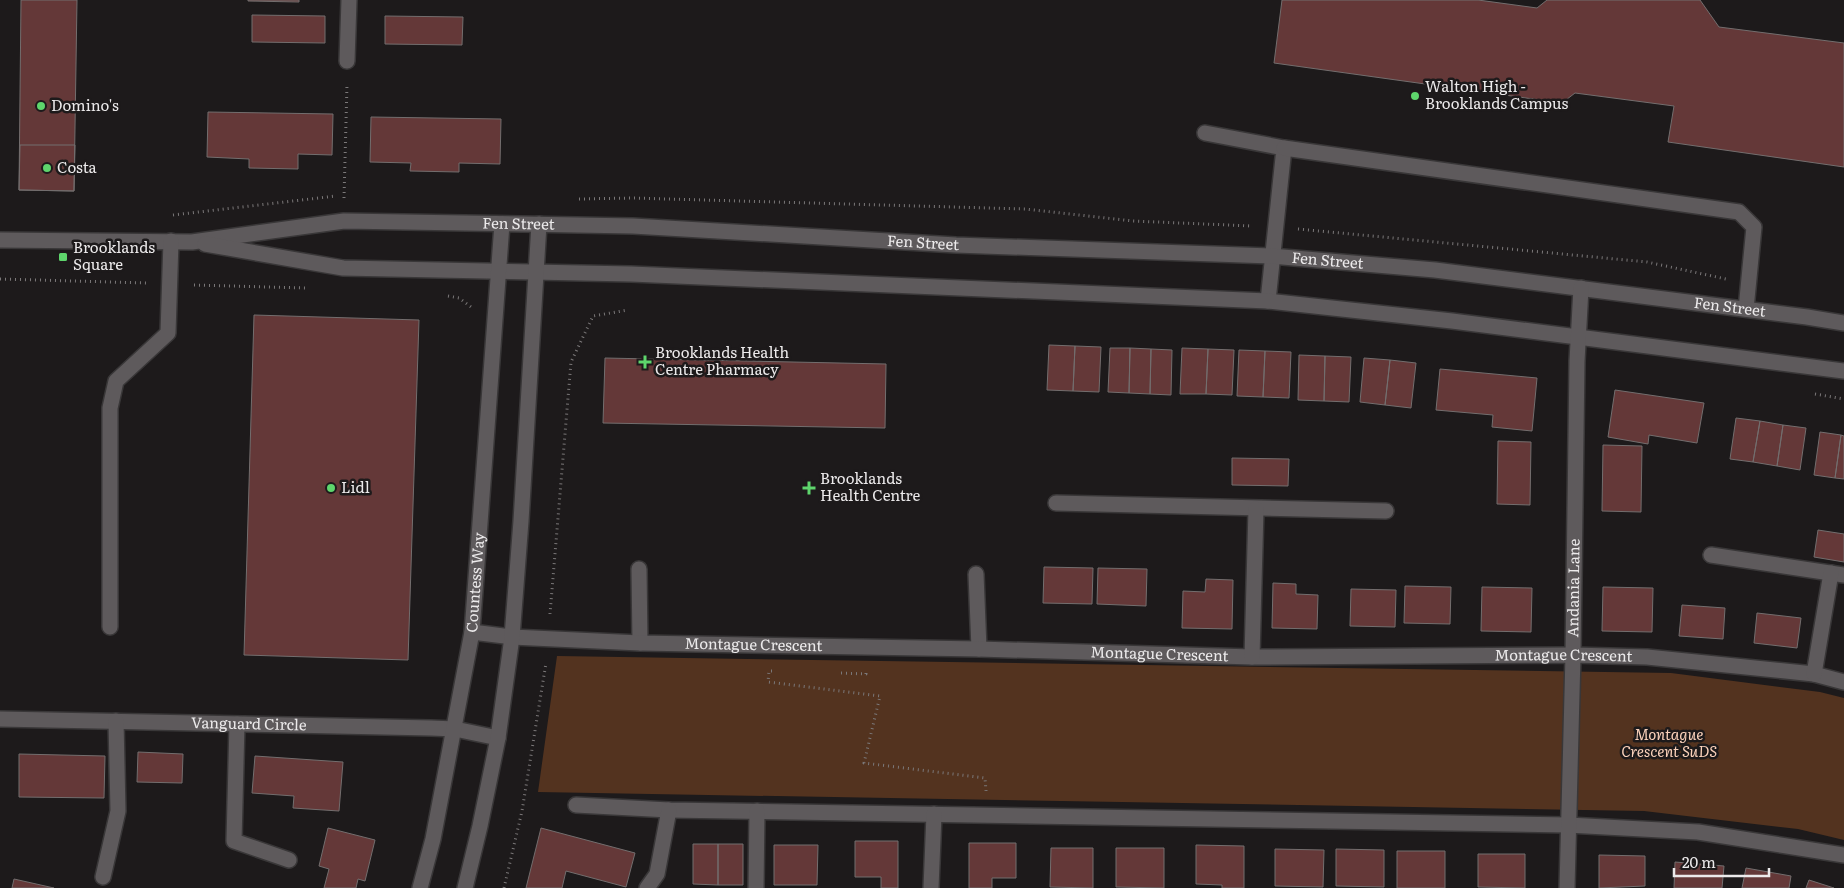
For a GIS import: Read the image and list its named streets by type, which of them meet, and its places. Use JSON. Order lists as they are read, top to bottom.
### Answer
{
  "streets": {
    "street": [
      "Fen Street",
      "Countess Way",
      "Andania Lane",
      "Montague Crescent",
      "Vanguard Circle"
    ]
  },
  "crossings": [
    ["Fen Street", "Countess Way"],
    ["Fen Street", "Andania Lane"],
    ["Countess Way", "Montague Crescent"],
    ["Countess Way", "Vanguard Circle"],
    ["Andania Lane", "Montague Crescent"]
  ],
  "parks": ["Montague Crescent SuDS"],
  "places": {
    "other": [
      "Walton High - Brooklands Campus",
      "Domino's",
      "Costa",
      "Lidl"
    ],
    "transit": ["Brooklands Square"],
    "health": ["Brooklands Health Centre Pharmacy", "Brooklands Health Centre"]
  },
  "scale_bar": "20 m"
}
